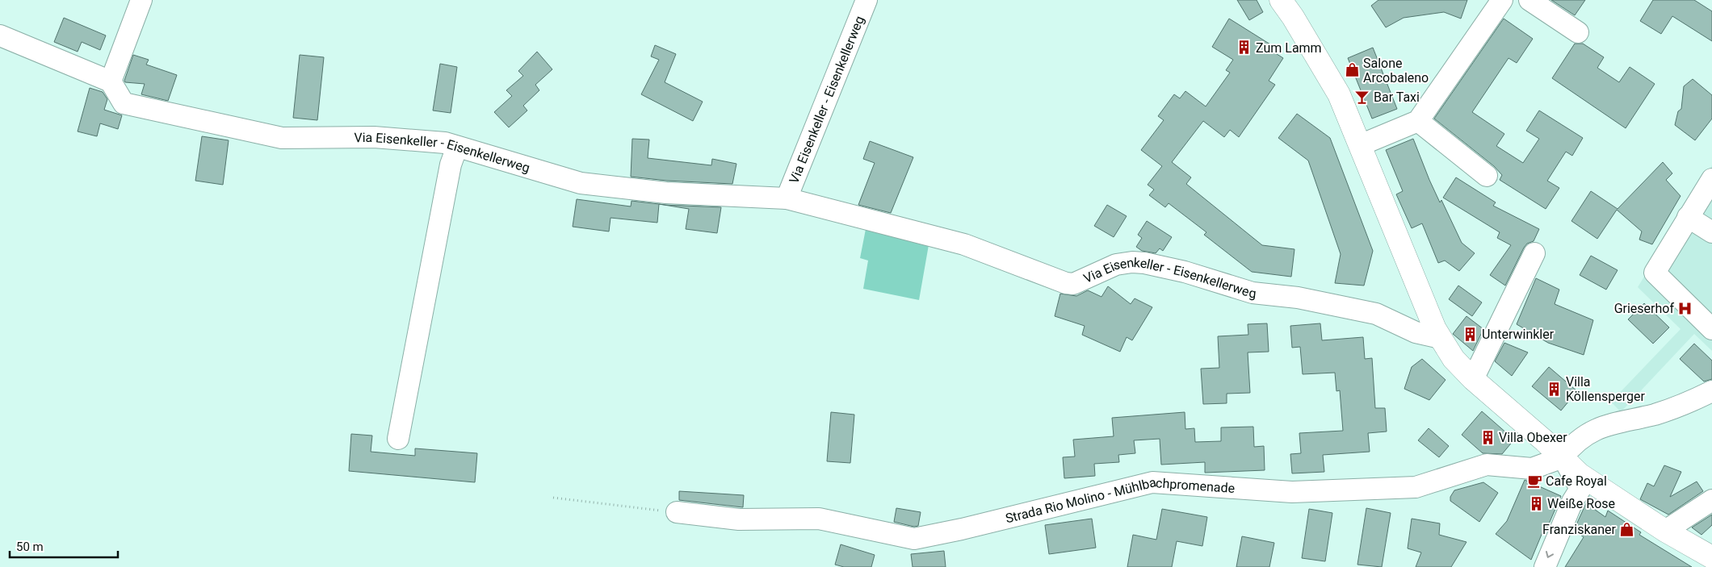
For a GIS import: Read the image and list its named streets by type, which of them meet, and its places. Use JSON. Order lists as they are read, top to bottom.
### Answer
{
  "streets": {
    "street": ["Via Eisenkeller - Eisenkellerweg", "Strada Rio Molino - Mühlbachpromenade"]
  },
  "places": {
    "building": [
      "Zum Lamm",
      "Unterwinkler",
      "Villa Köllensperger",
      "Villa Obexer",
      "Weiße Rose"
    ],
    "shop": ["Salone Arcobaleno", "Franziskaner"],
    "bar": ["Bar Taxi"],
    "hospital": ["Grieserhof"],
    "cafe": ["Cafe Royal"]
  },
  "scale_bar": "50 m"
}
